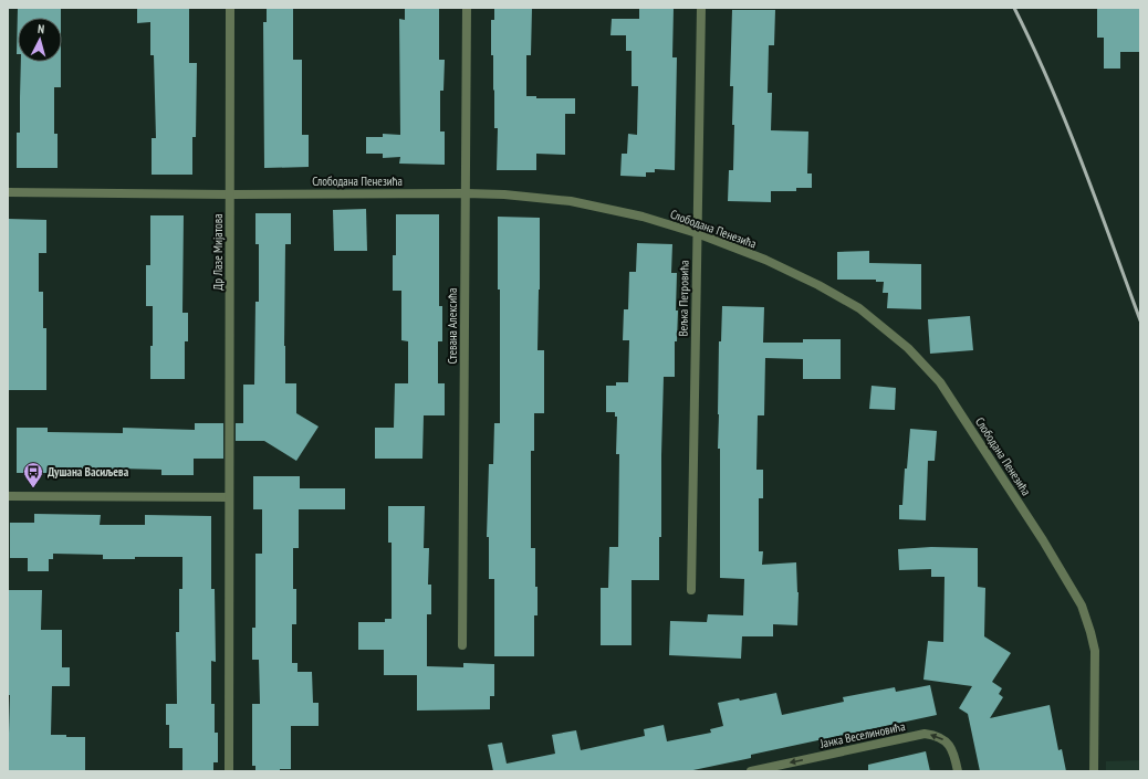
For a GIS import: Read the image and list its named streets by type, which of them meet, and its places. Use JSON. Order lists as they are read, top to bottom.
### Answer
{
  "streets": {
    "street": [
      "Слободана Пенезића",
      "Др Лазе Мијатова",
      "Вељка Петровића",
      "Стевана Алексића",
      "Јанка Веселиновића"
    ]
  },
  "crossings": [
    ["Слободана Пенезића", "Др Лазе Мијатова"],
    ["Слободана Пенезића", "Вељка Петровића"],
    ["Слободана Пенезића", "Стевана Алексића"]
  ],
  "one_way": ["Јанка Веселиновића"],
  "places": {
    "bus stop": ["Душана Васиљева"]
  },
  "north": "top"
}
